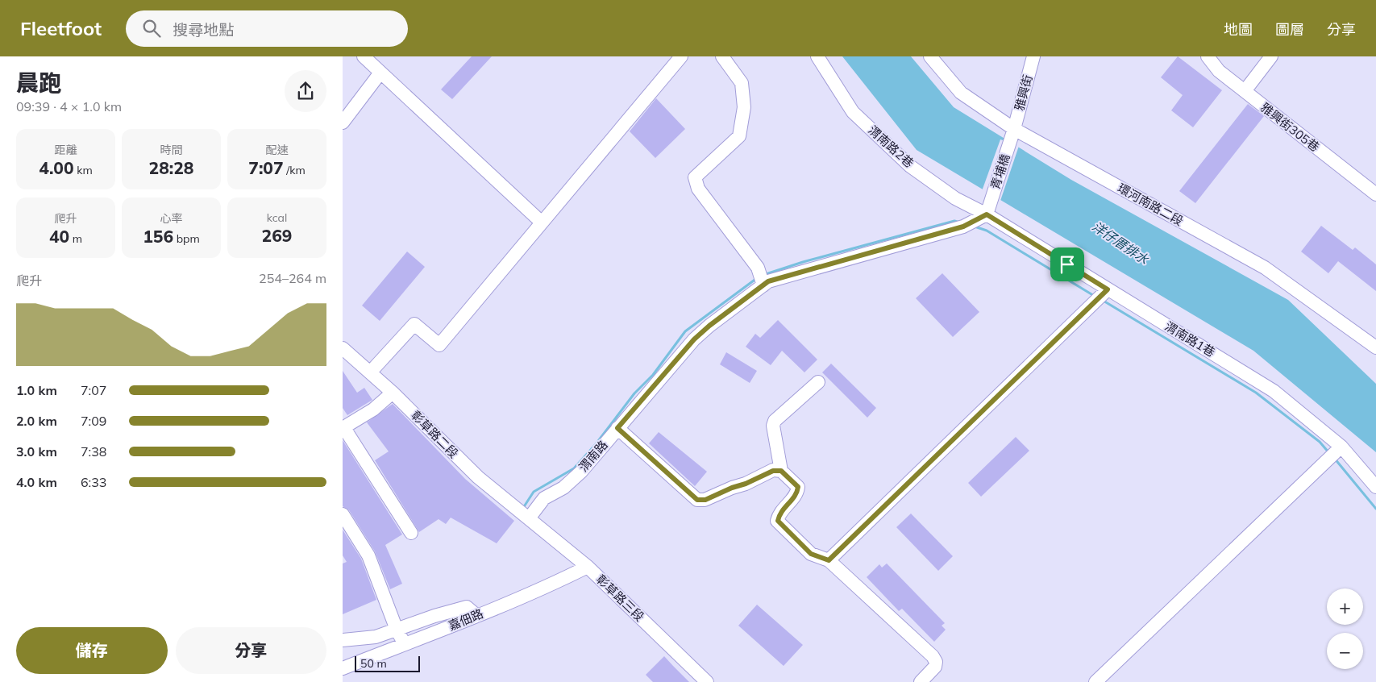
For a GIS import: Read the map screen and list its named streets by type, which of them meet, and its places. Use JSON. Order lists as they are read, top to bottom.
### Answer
{
  "streets": {
    "street": [
      "雅興街",
      "雅興街305巷",
      "渭南路2巷",
      "青埔橋",
      "環河南路二段",
      "渭南路1巷",
      "彰草路二段",
      "渭南路",
      "彰草路三段",
      "嘉佃路"
    ]
  },
  "crossings": [
    ["雅興街", "青埔橋"],
    ["雅興街", "環河南路二段"],
    ["渭南路2巷", "青埔橋"],
    ["渭南路2巷", "渭南路1巷"],
    ["渭南路2巷", "渭南路"],
    ["青埔橋", "環河南路二段"],
    ["青埔橋", "渭南路1巷"],
    ["青埔橋", "渭南路"],
    ["渭南路1巷", "渭南路"],
    ["彰草路二段", "渭南路"],
    ["彰草路二段", "彰草路三段"],
    ["渭南路", "彰草路三段"],
    ["彰草路三段", "嘉佃路"]
  ],
  "water": ["洋仔厝排水"],
  "scale_bar": "50 m",
  "page": {
    "header": "Fleetfoot",
    "search": "搜尋地點",
    "nav": ["地圖", "圖層", "分享"],
    "heading": ["晨跑", "09:39 · 4 × 1.0 km"],
    "stats": [
      ["距離", "4.00 km"],
      ["時間", "28:28"],
      ["配速", "7:07 /km"],
      ["爬升", "40 m"],
      ["心率", "156 bpm"],
      ["kcal", "269"]
    ],
    "chart": ["爬升", "254–264 m"],
    "list": [
      {
        "name": "1.0 km",
        "note": "7:07"
      },
      {
        "name": "2.0 km",
        "note": "7:09"
      },
      {
        "name": "3.0 km",
        "note": "7:38"
      },
      {
        "name": "4.0 km",
        "note": "6:33"
      }
    ],
    "map_buttons": ["+", "−"],
    "buttons": ["儲存", "分享"],
    "scale": "50 m"
  }
}
